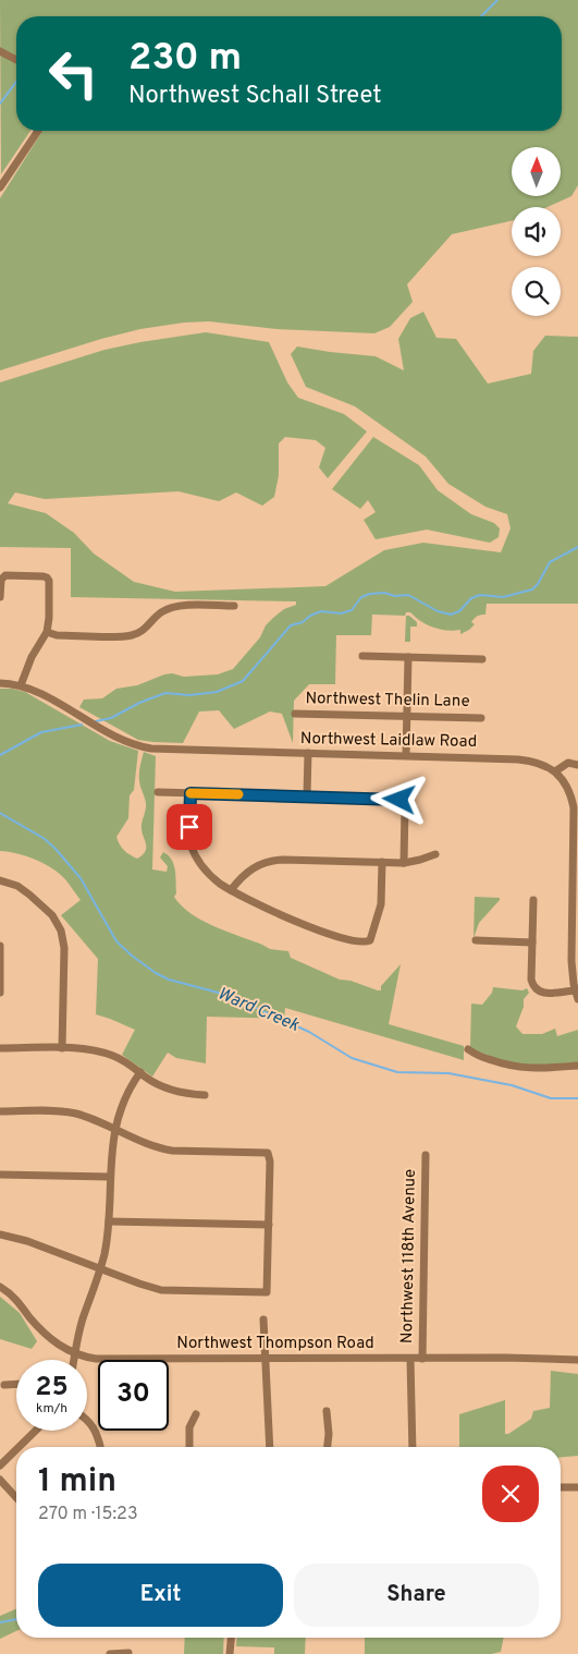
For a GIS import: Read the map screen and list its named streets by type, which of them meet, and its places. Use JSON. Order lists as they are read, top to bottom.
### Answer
{
  "streets": {
    "street": [
      "Northwest Thelin Lane",
      "Northwest Laidlaw Road",
      "Northwest 118th Avenue",
      "Northwest Thompson Road"
    ]
  },
  "crossings": [
    ["Northwest 118th Avenue", "Northwest Thompson Road"]
  ],
  "water": ["Ward Creek"],
  "north": "top",
  "page": {
    "turn": ["230 m", "Northwest Schall Street"],
    "speed": "25 km/h",
    "limit": "30",
    "heading": ["1 min", "270 m · 15:23"],
    "buttons": ["Exit", "Share"]
  }
}
